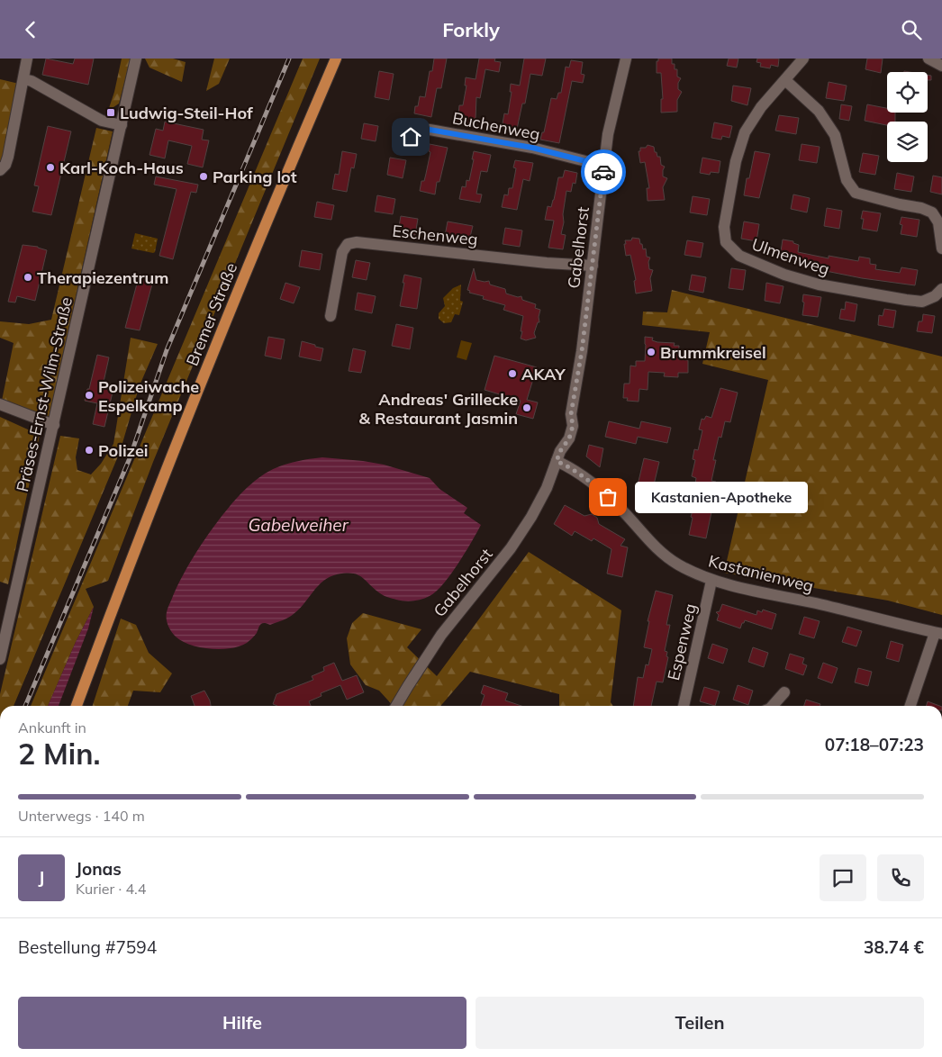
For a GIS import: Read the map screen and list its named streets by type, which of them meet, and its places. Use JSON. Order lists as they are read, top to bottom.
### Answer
{
  "streets": {
    "main road": ["Bremer Straße"],
    "street": [
      "Buchenweg",
      "Eschenweg",
      "Gabelhorst",
      "Ulmenweg",
      "Präses-Ernst-Wilm-Straße",
      "Kastanienweg",
      "Espenweg"
    ]
  },
  "crossings": [
    ["Buchenweg", "Gabelhorst"],
    ["Eschenweg", "Gabelhorst"],
    ["Gabelhorst", "Kastanienweg"],
    ["Kastanienweg", "Espenweg"]
  ],
  "water": ["Gabelweiher"],
  "places": {
    "transit": ["Ludwig-Steil-Hof"],
    "other": [
      "Karl-Koch-Haus",
      "Parking lot",
      "Therapiezentrum",
      "Brummkreisel",
      "AKAY",
      "Polizeiwache Espelkamp",
      "Andreas' Grillecke & Restaurant Jasmin",
      "Polizei",
      "Kastanien-Apotheke"
    ]
  },
  "page": {
    "header": "Forkly",
    "bubble": "Kastanien-Apotheke",
    "heading": ["2 Min.", "Ankunft in", "07:18–07:23"],
    "panel": [
      "Jonas",
      "Kurier · 4.4",
      "Bestellung #7594",
      "38.74 €"
    ],
    "bar": "Unterwegs · 140 m",
    "round": "J",
    "buttons": ["Hilfe", "Teilen"]
  }
}
